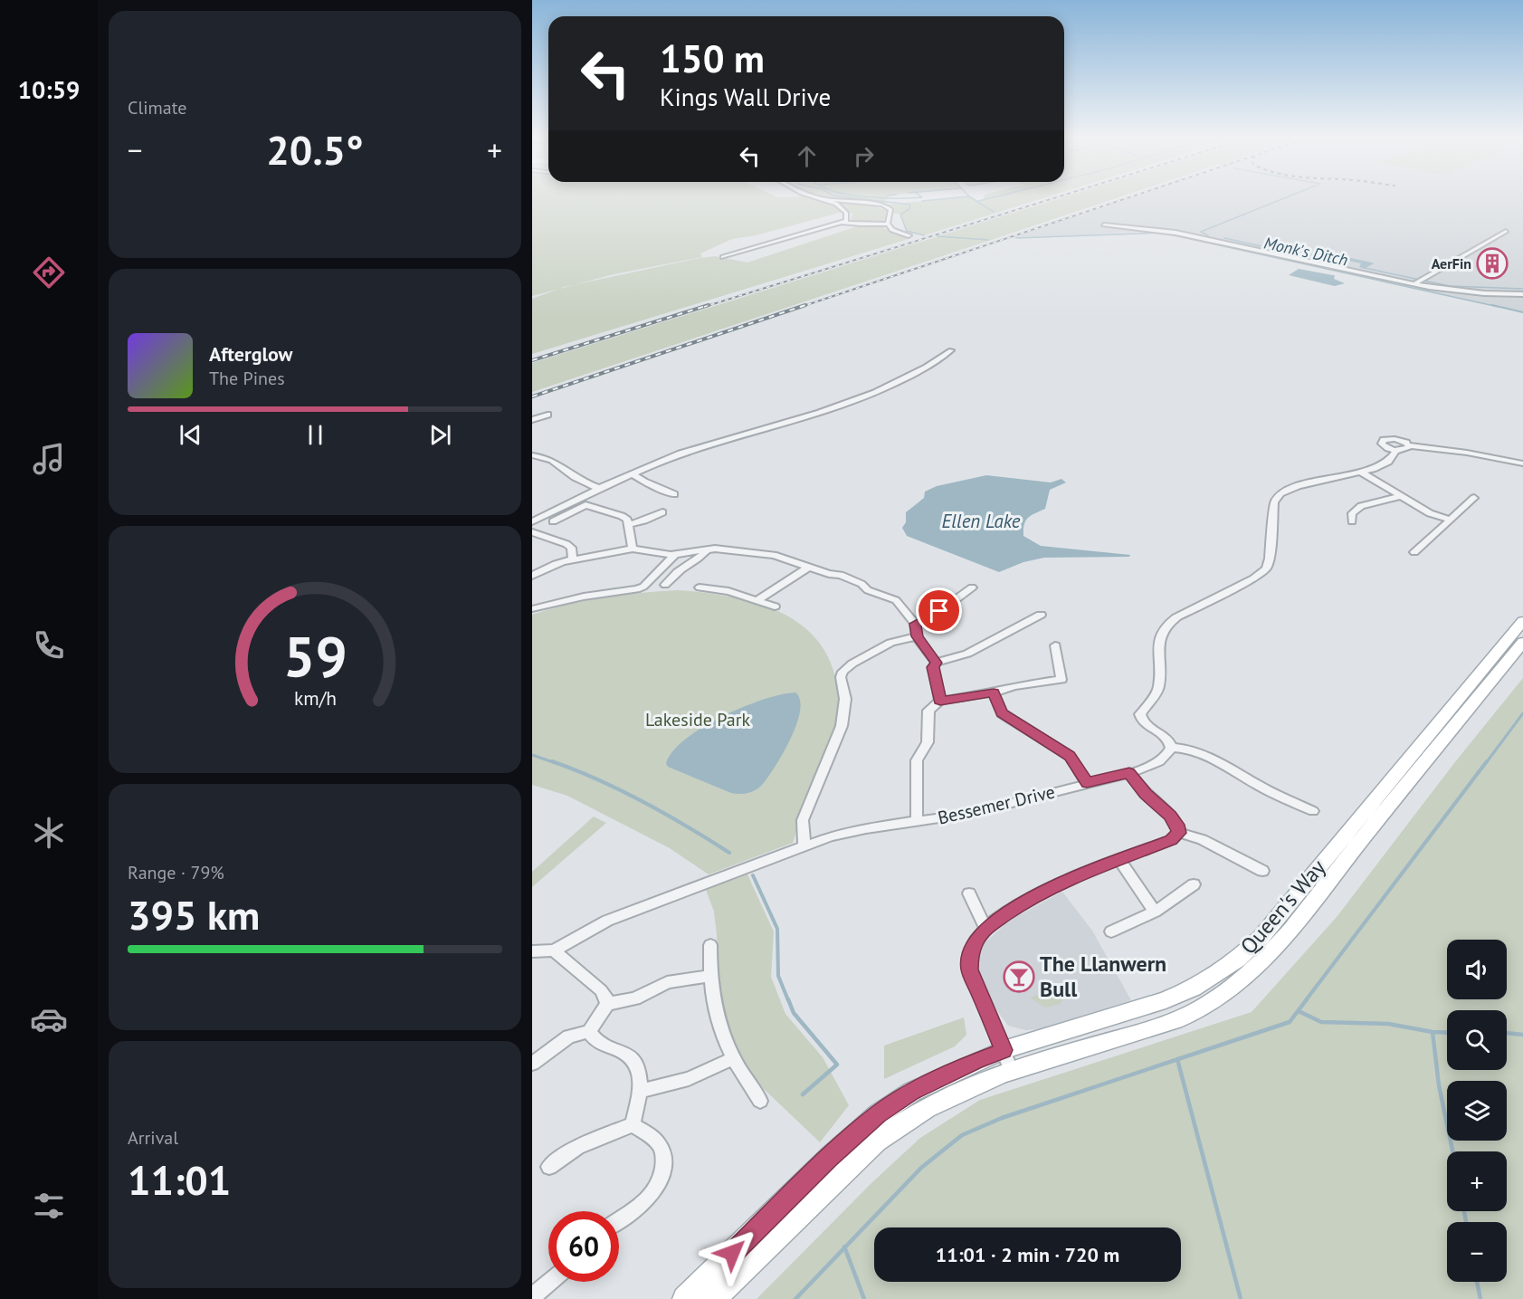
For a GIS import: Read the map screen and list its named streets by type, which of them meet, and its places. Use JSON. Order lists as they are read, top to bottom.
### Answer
{
  "streets": {
    "main road": ["Queen's Way"],
    "street": ["Bessemer Drive"]
  },
  "water": ["Monk's Ditch", "Ellen Lake"],
  "parks": ["Lakeside Park"],
  "places": {
    "building": ["AerFin"],
    "bar": ["The Llanwern Bull"]
  },
  "page": {
    "tabs": "10:59",
    "tile": [
      "Climate",
      ["Range · 79%", "395 km"],
      ["Arrival", "11:01"]
    ],
    "turn": ["150 m", "Kings Wall Drive"],
    "heat": ["−", "20.5°", "+"],
    "song": ["Afterglow", "The Pines"],
    "map_buttons": ["+", "−"],
    "limit": "60",
    "trip": "11:01 · 2 min · 720 m",
    "gauge": ["59", "km/h"]
  }
}
